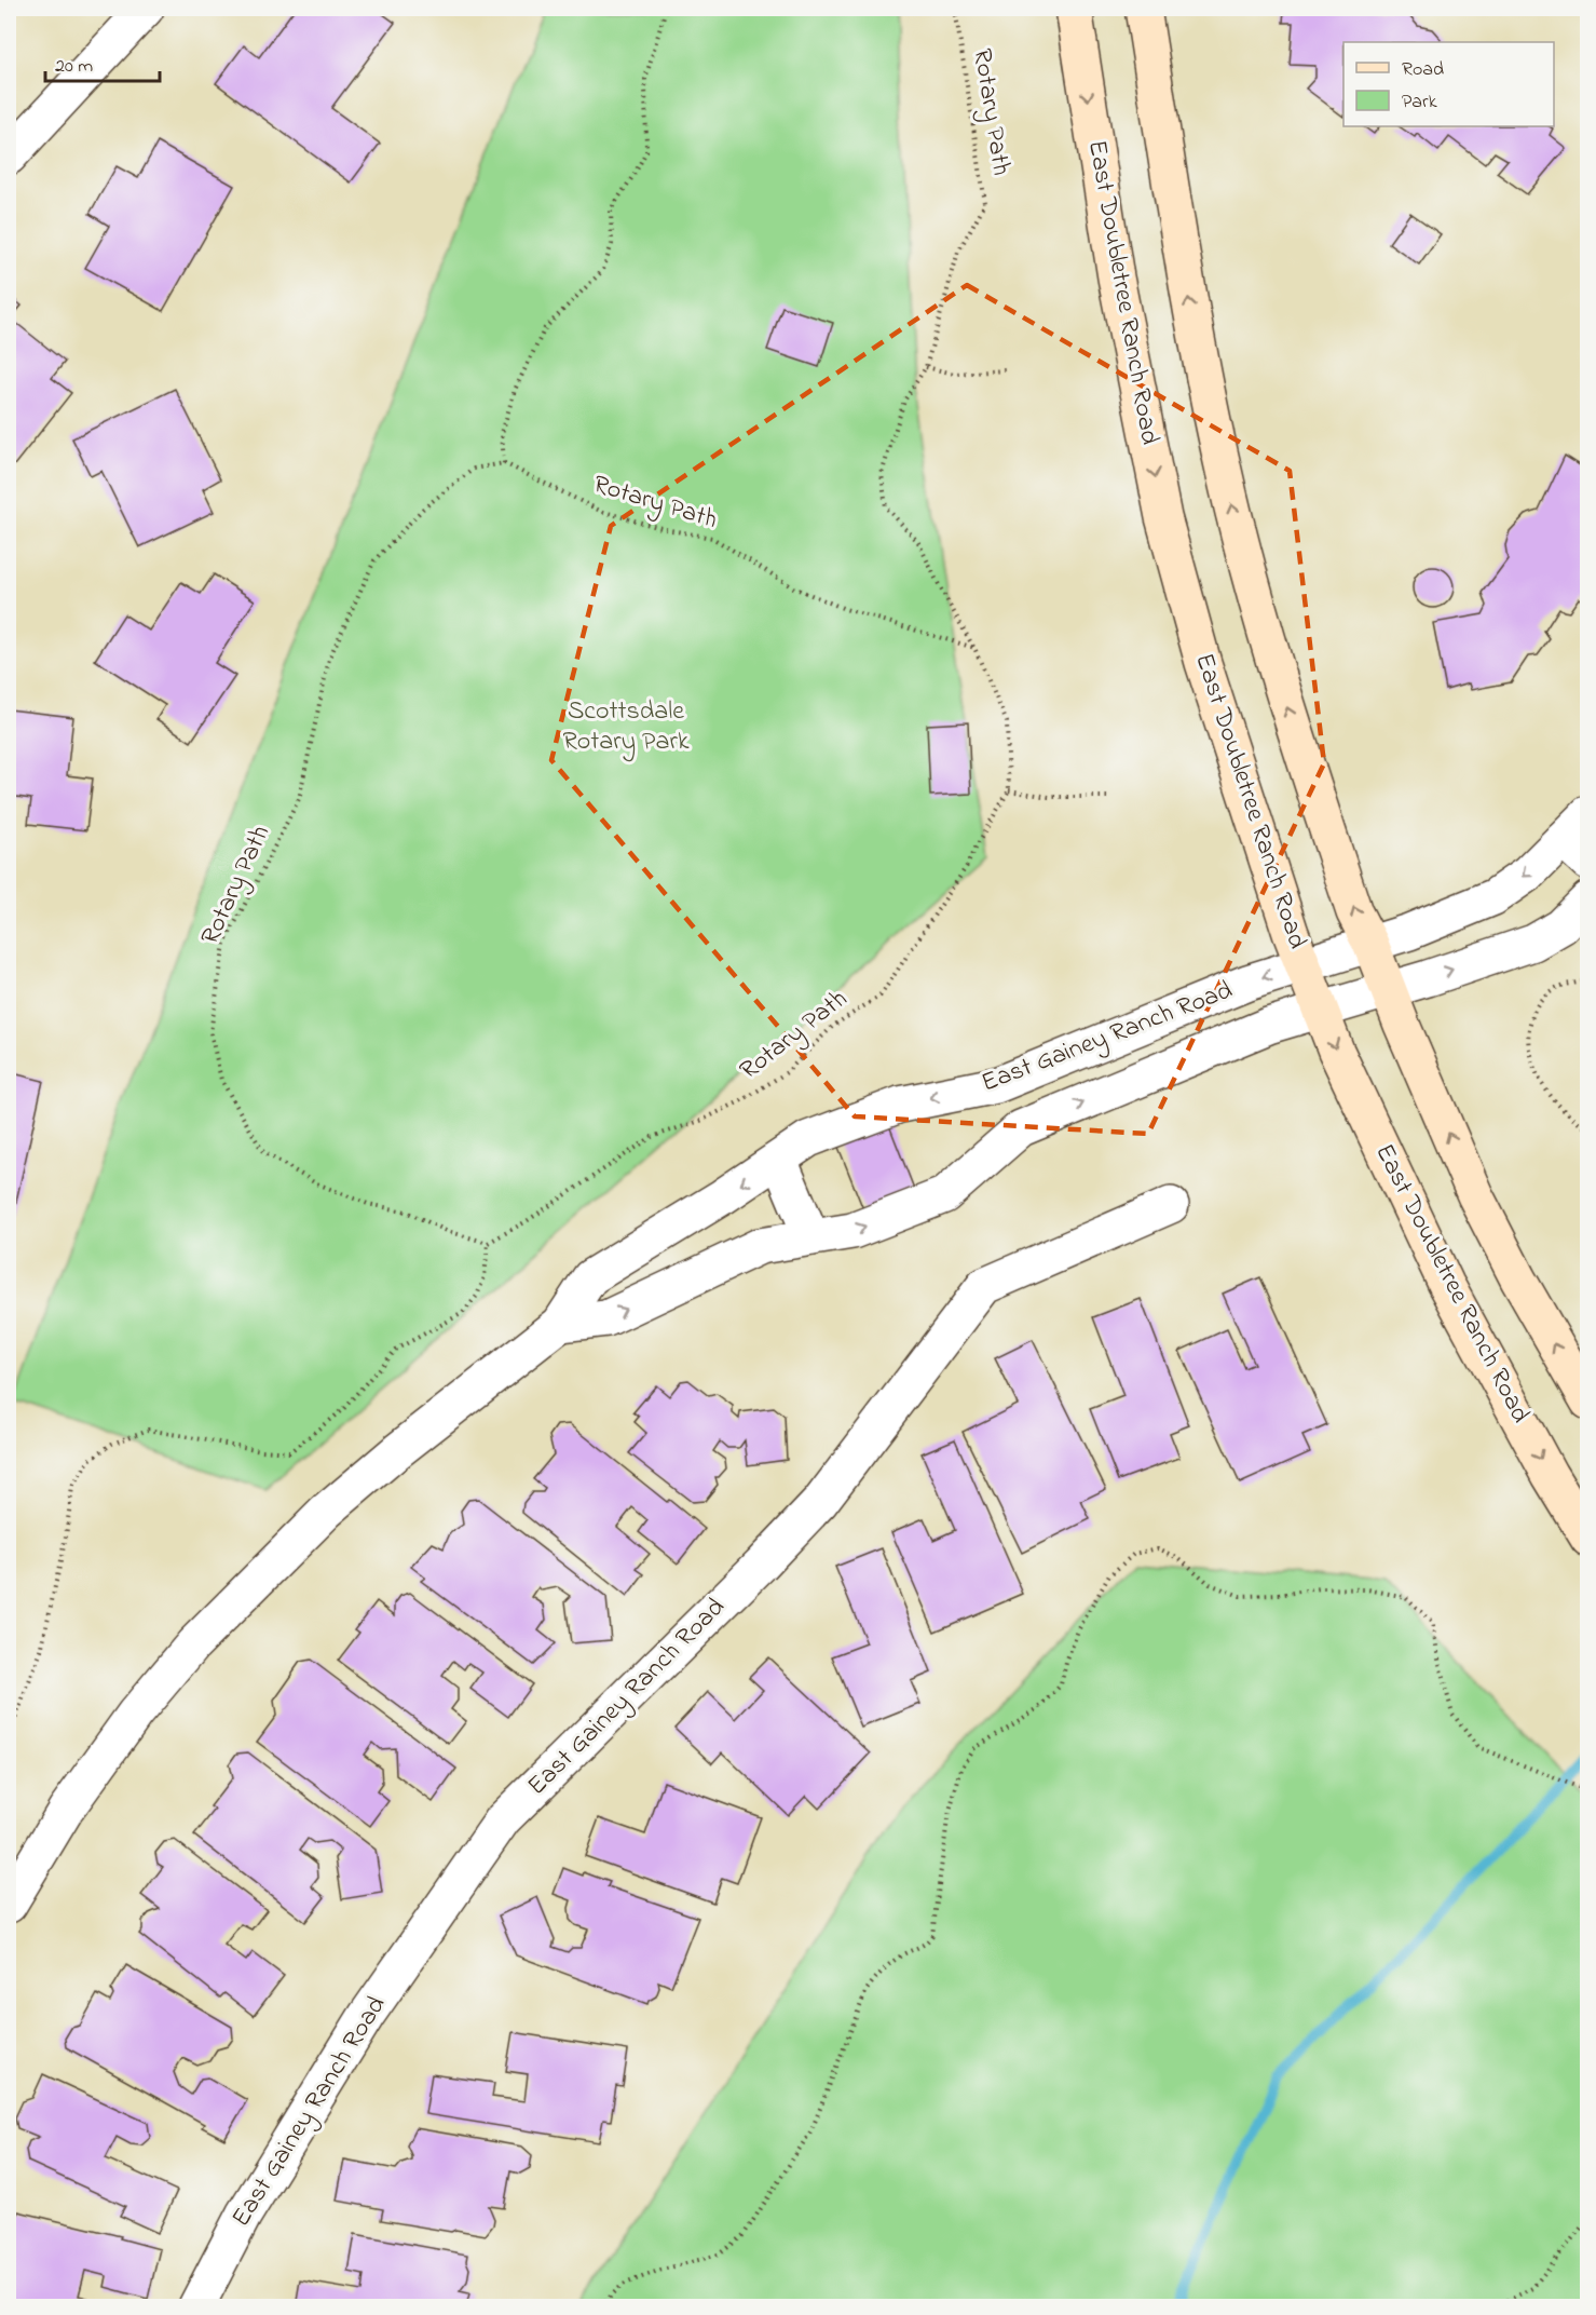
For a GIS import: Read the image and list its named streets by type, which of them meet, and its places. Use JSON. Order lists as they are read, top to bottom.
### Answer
{
  "streets": {
    "main road": ["East Doubletree Ranch Road"],
    "street": ["East Gainey Ranch Road"],
    "path": ["Rotary Path"]
  },
  "crossings": [
    ["East Doubletree Ranch Road", "East Gainey Ranch Road"]
  ],
  "parks": ["Scottsdale Rotary Park"],
  "legend": ["Road", "Park"],
  "scale_bar": "20 m"
}
